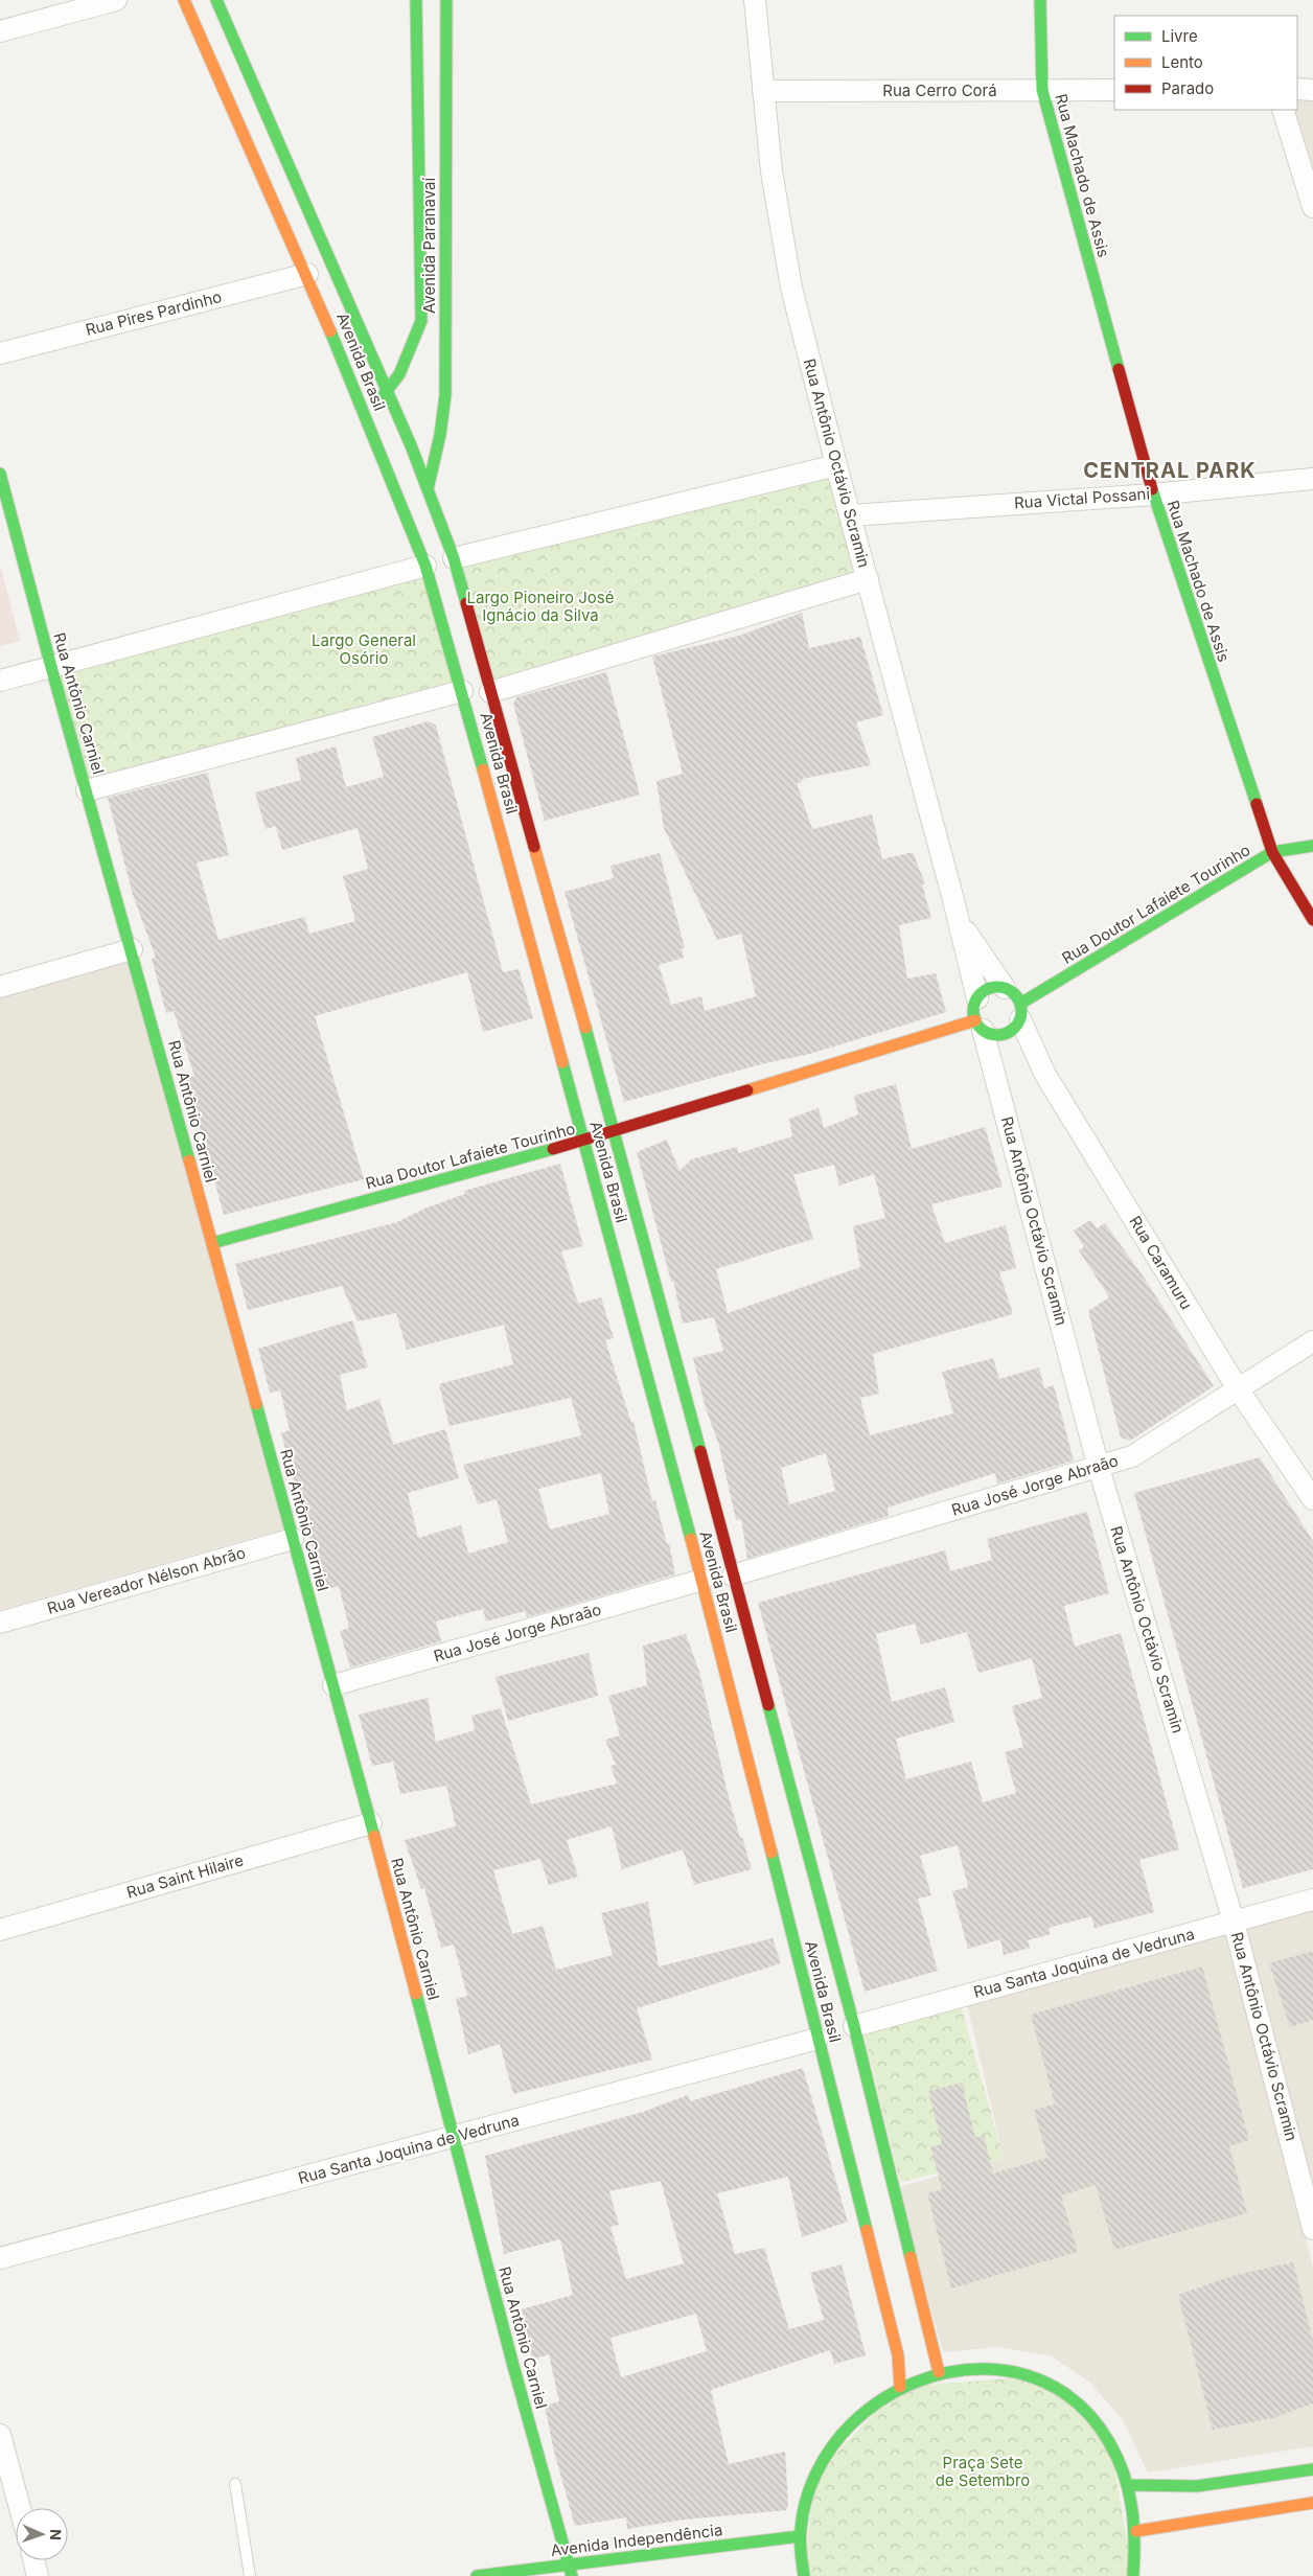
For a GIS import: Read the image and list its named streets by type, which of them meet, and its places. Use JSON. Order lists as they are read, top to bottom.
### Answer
{
  "streets": {
    "main road": [
      "Rua Machado de Assis",
      "Avenida Paranavaí",
      "Avenida Brasil",
      "Rua Antônio Carniel",
      "Rua Doutor Lafaiete Tourinho",
      "Avenida Independência"
    ],
    "street": [
      "Rua Cerro Corá",
      "Rua Pires Pardinho",
      "Rua Antônio Octávio Scramin",
      "Rua Victal Possani",
      "Rua Caramuru",
      "Rua José Jorge Abraão",
      "Rua Vereador Nélson Abrão",
      "Rua Saint Hilaire",
      "Rua Santa Joquina de Vedruna"
    ]
  },
  "crossings": [
    ["Rua Cerro Corá", "Rua Machado de Assis"],
    ["Rua Cerro Corá", "Rua Antônio Octávio Scramin"],
    ["Rua Machado de Assis", "Rua Victal Possani"],
    ["Rua Machado de Assis", "Rua Doutor Lafaiete Tourinho"],
    ["Avenida Paranavaí", "Avenida Brasil"],
    ["Rua Pires Pardinho", "Avenida Brasil"],
    ["Avenida Brasil", "Rua Doutor Lafaiete Tourinho"],
    ["Avenida Brasil", "Rua José Jorge Abraão"],
    ["Avenida Brasil", "Rua Santa Joquina de Vedruna"],
    ["Rua Antônio Octávio Scramin", "Rua Victal Possani"],
    ["Rua Antônio Octávio Scramin", "Rua Doutor Lafaiete Tourinho"],
    ["Rua Antônio Octávio Scramin", "Rua Caramuru"],
    ["Rua Antônio Octávio Scramin", "Rua José Jorge Abraão"],
    ["Rua Antônio Octávio Scramin", "Rua Santa Joquina de Vedruna"],
    ["Rua Antônio Carniel", "Rua Doutor Lafaiete Tourinho"],
    ["Rua Antônio Carniel", "Rua José Jorge Abraão"],
    ["Rua Antônio Carniel", "Rua Vereador Nélson Abrão"],
    ["Rua Antônio Carniel", "Rua Saint Hilaire"],
    ["Rua Antônio Carniel", "Rua Santa Joquina de Vedruna"],
    ["Rua Antônio Carniel", "Avenida Independência"],
    ["Rua Doutor Lafaiete Tourinho", "Rua Caramuru"],
    ["Rua Caramuru", "Rua José Jorge Abraão"]
  ],
  "districts": ["CENTRAL PARK"],
  "parks": ["Largo Pioneiro José Ignácio da Silva", "Largo General Osório", "Praça Sete de Setembro"],
  "legend": ["Livre", "Lento", "Parado"],
  "north": "right"
}
